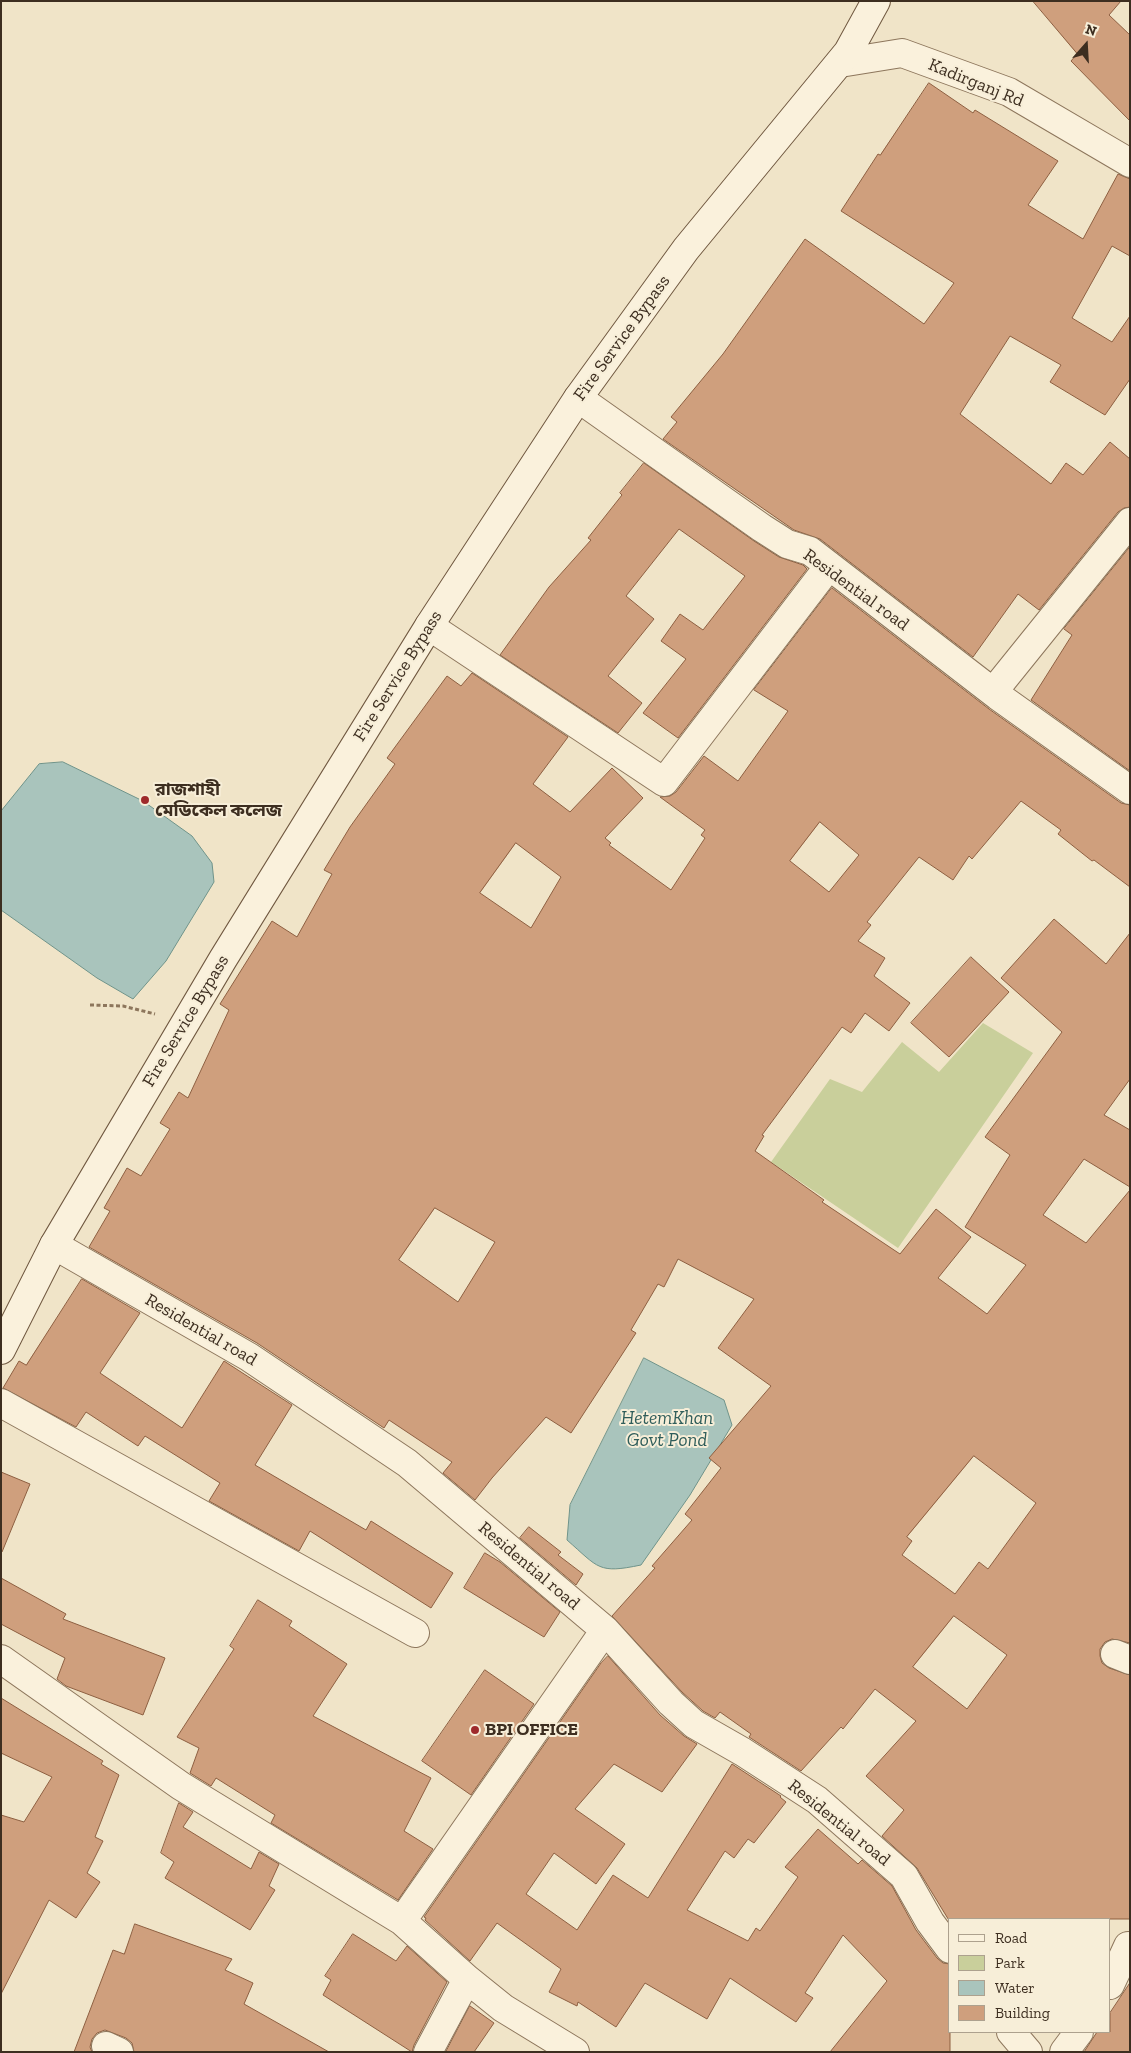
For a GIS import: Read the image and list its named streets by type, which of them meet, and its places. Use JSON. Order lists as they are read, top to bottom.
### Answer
{
  "streets": {
    "street": ["Kadirganj Rd", "Fire Service Bypass", "Residential road"]
  },
  "crossings": [
    ["Kadirganj Rd", "Fire Service Bypass"],
    ["Fire Service Bypass", "Residential road"]
  ],
  "water": ["HetemKhan Govt Pond"],
  "places": ["রাজশাহী মেডিকেল কলেজ", "BPI OFFICE"],
  "legend": [
    "Road",
    "Park",
    "Water",
    "Building"
  ],
  "north": "top"
}
